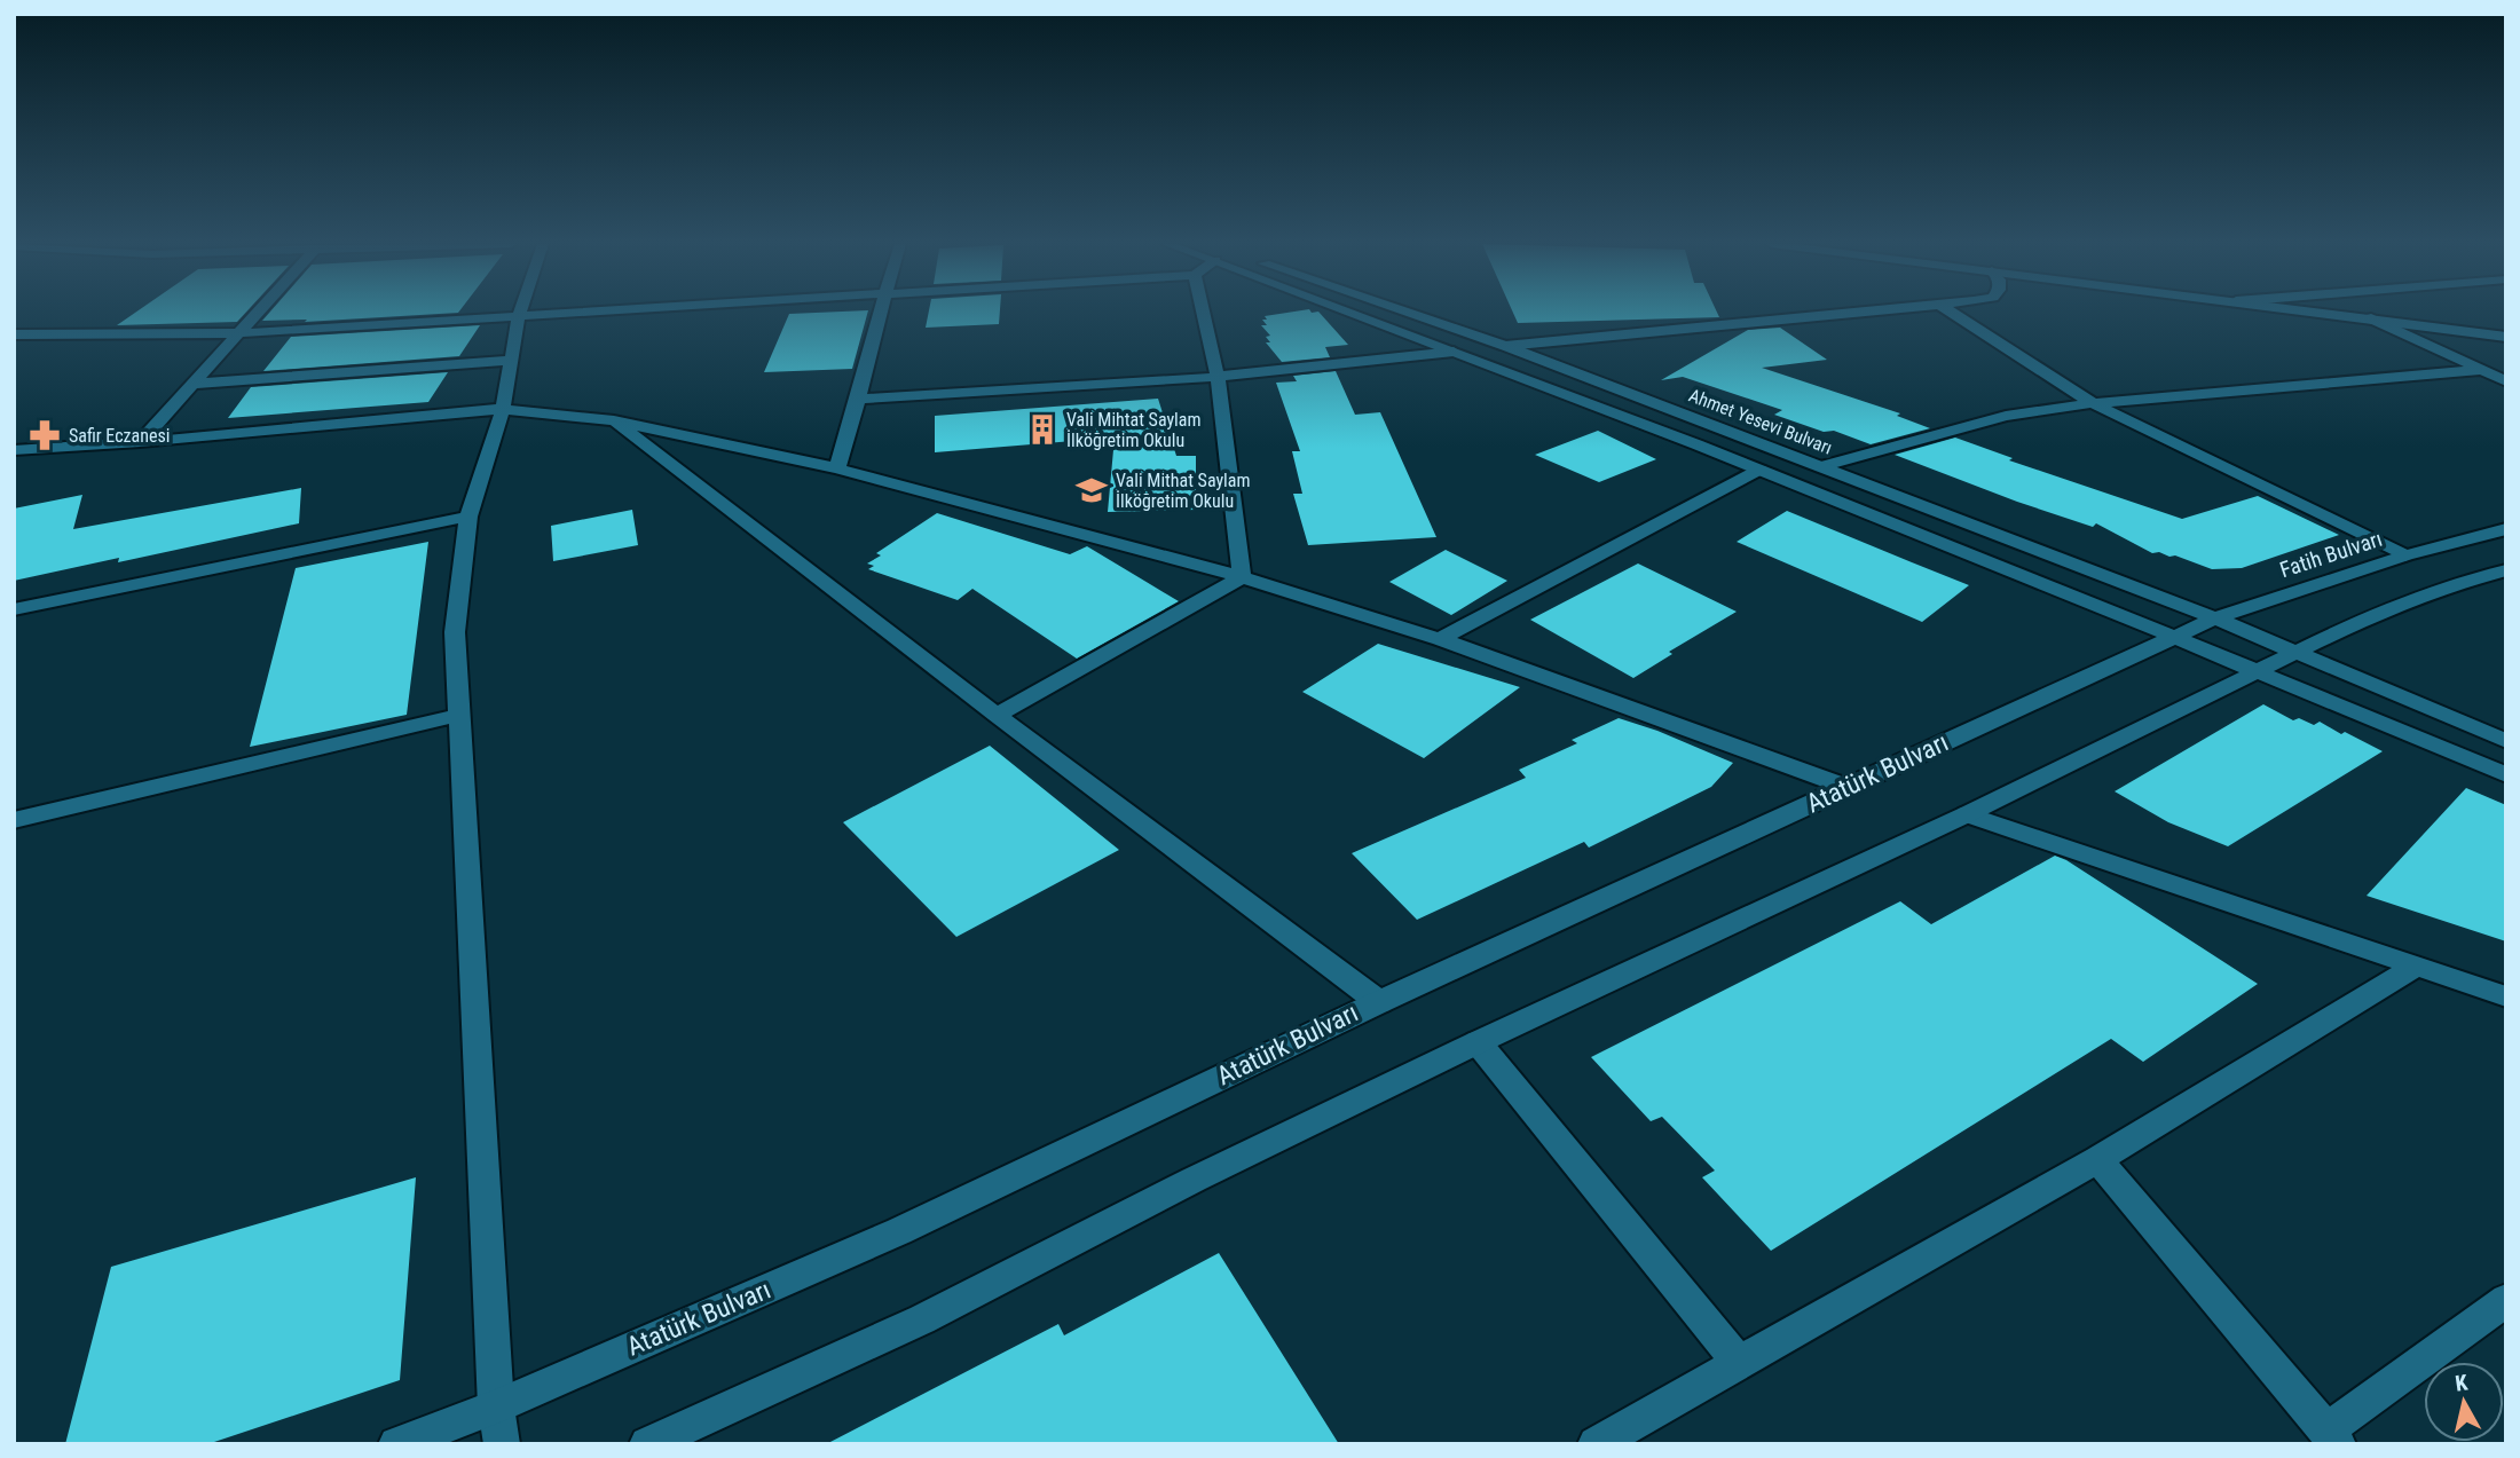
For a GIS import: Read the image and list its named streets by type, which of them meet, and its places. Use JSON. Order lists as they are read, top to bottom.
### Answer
{
  "streets": {
    "street": ["Ahmet Yesevi Bulvarı", "Fatih Bulvarı", "Atatürk Bulvarı"]
  },
  "crossings": [
    ["Ahmet Yesevi Bulvarı", "Fatih Bulvarı"],
    ["Fatih Bulvarı", "Atatürk Bulvarı"]
  ],
  "places": {
    "building": ["Vali Mihtat Saylam İlköğretim Okulu"],
    "pharmacy": ["Safir Eczanesi"],
    "school or university": ["Vali Mithat Saylam İlköğretim Okulu"]
  },
  "north": "top"
}
